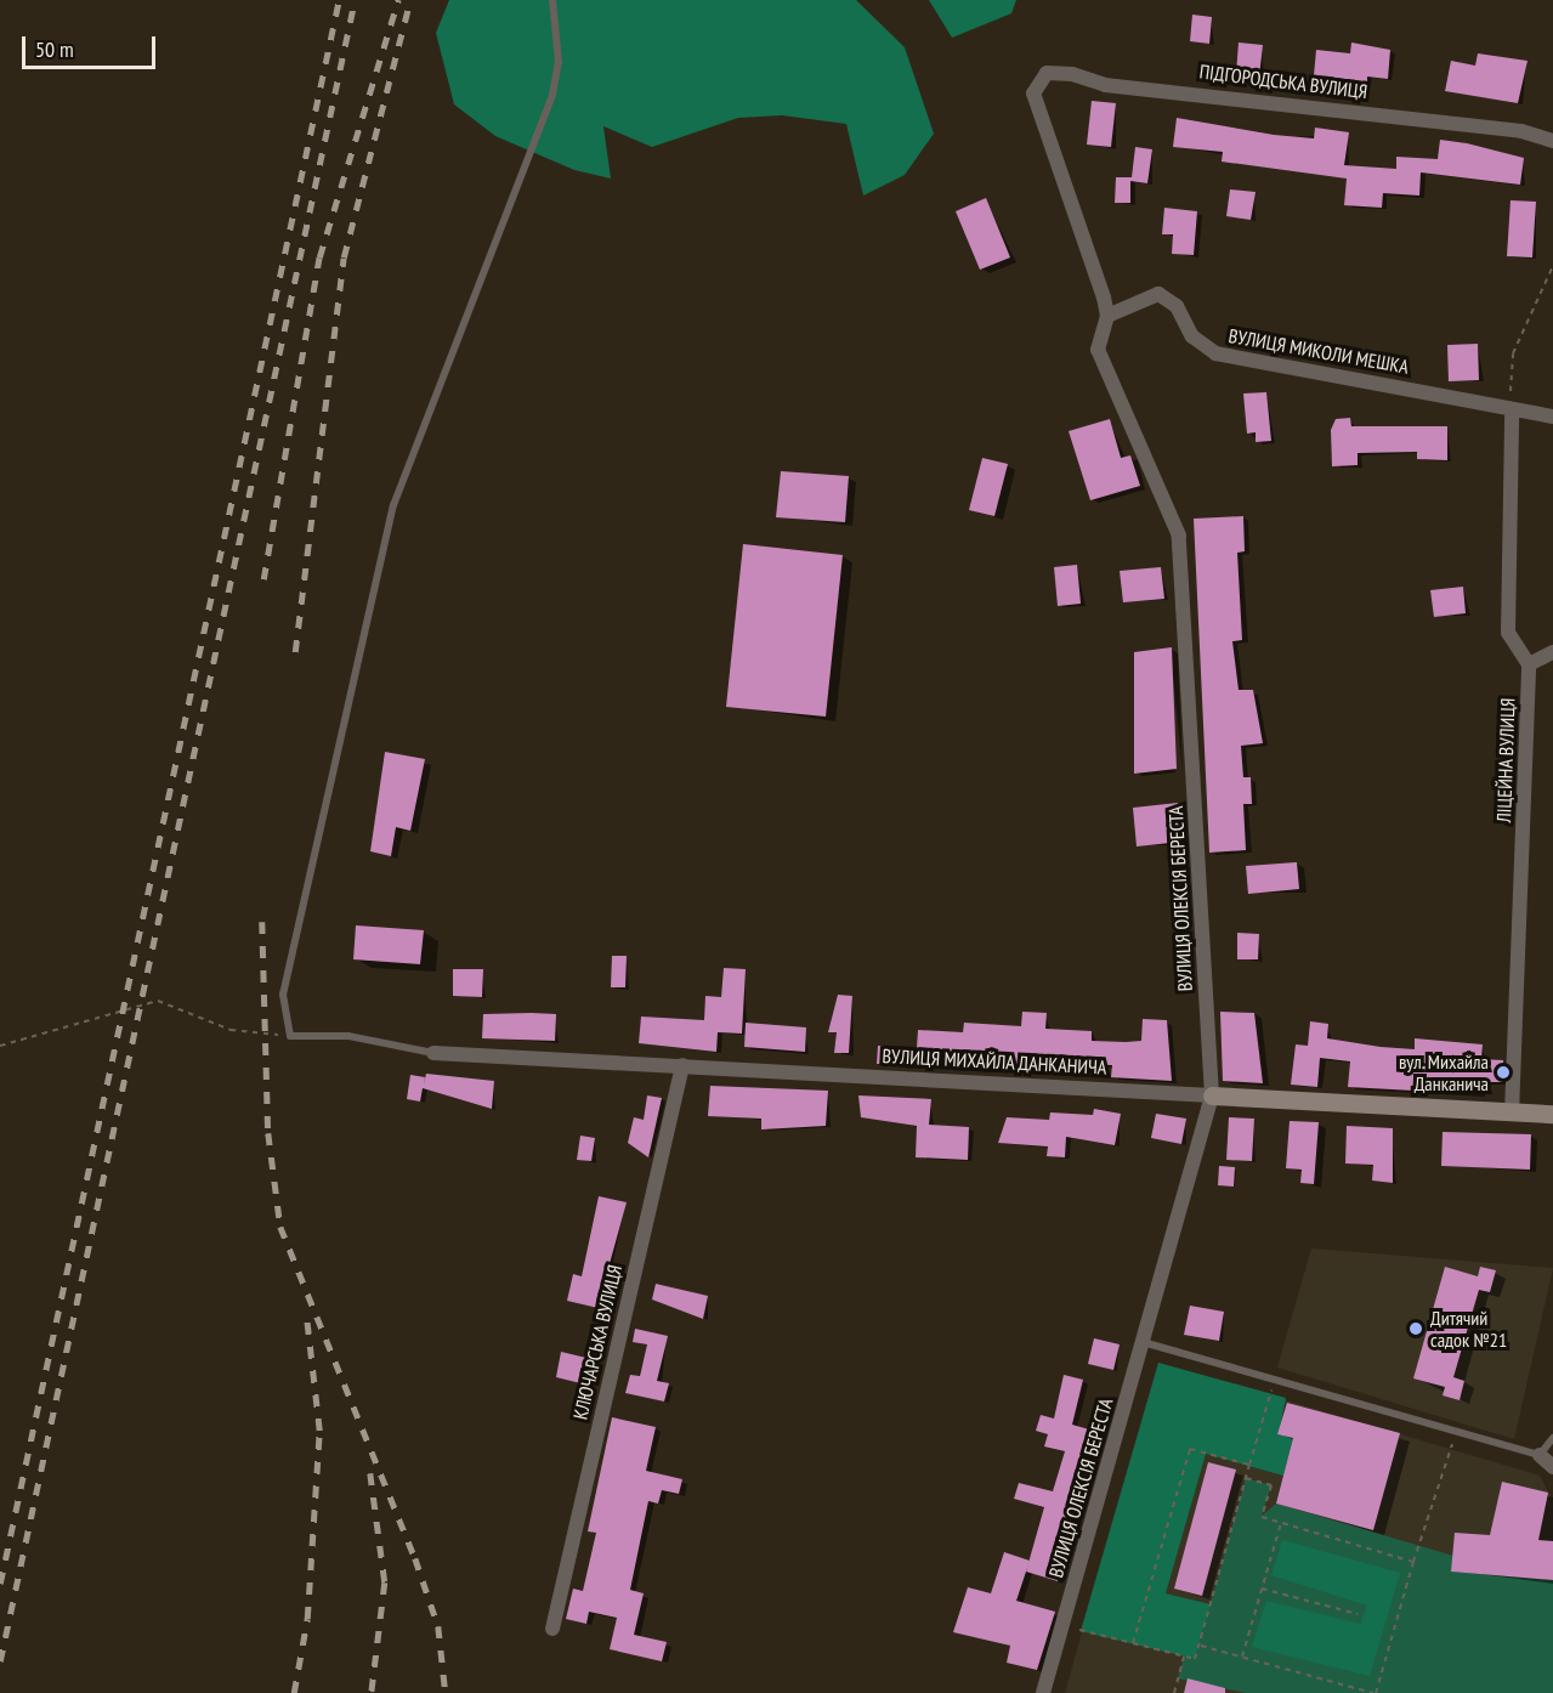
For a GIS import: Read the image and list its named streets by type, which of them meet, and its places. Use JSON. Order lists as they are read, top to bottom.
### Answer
{
  "streets": {
    "street": [
      "ПІДГОРОДСЬКА ВУЛИЦЯ",
      "ВУЛИЦЯ МИКОЛИ МЕШКА",
      "ЛІЦЕЙНА ВУЛИЦЯ",
      "ВУЛИЦЯ ОЛЕКСІЯ БЕРЕСТА",
      "ВУЛИЦЯ МИХАЙЛА ДАНКАНИЧА",
      "КЛЮЧАРСЬКА ВУЛИЦЯ"
    ]
  },
  "crossings": [
    ["ПІДГОРОДСЬКА ВУЛИЦЯ", "ВУЛИЦЯ МИКОЛИ МЕШКА"],
    ["ПІДГОРОДСЬКА ВУЛИЦЯ", "ВУЛИЦЯ ОЛЕКСІЯ БЕРЕСТА"],
    ["ВУЛИЦЯ МИКОЛИ МЕШКА", "ВУЛИЦЯ ОЛЕКСІЯ БЕРЕСТА"],
    ["ЛІЦЕЙНА ВУЛИЦЯ", "ВУЛИЦЯ МИХАЙЛА ДАНКАНИЧА"],
    ["ВУЛИЦЯ ОЛЕКСІЯ БЕРЕСТА", "ВУЛИЦЯ МИХАЙЛА ДАНКАНИЧА"],
    ["ВУЛИЦЯ МИХАЙЛА ДАНКАНИЧА", "КЛЮЧАРСЬКА ВУЛИЦЯ"]
  ],
  "places": ["вул. Михайла Данканича", "Дитячий садок №21"],
  "scale_bar": "50 m"
}
